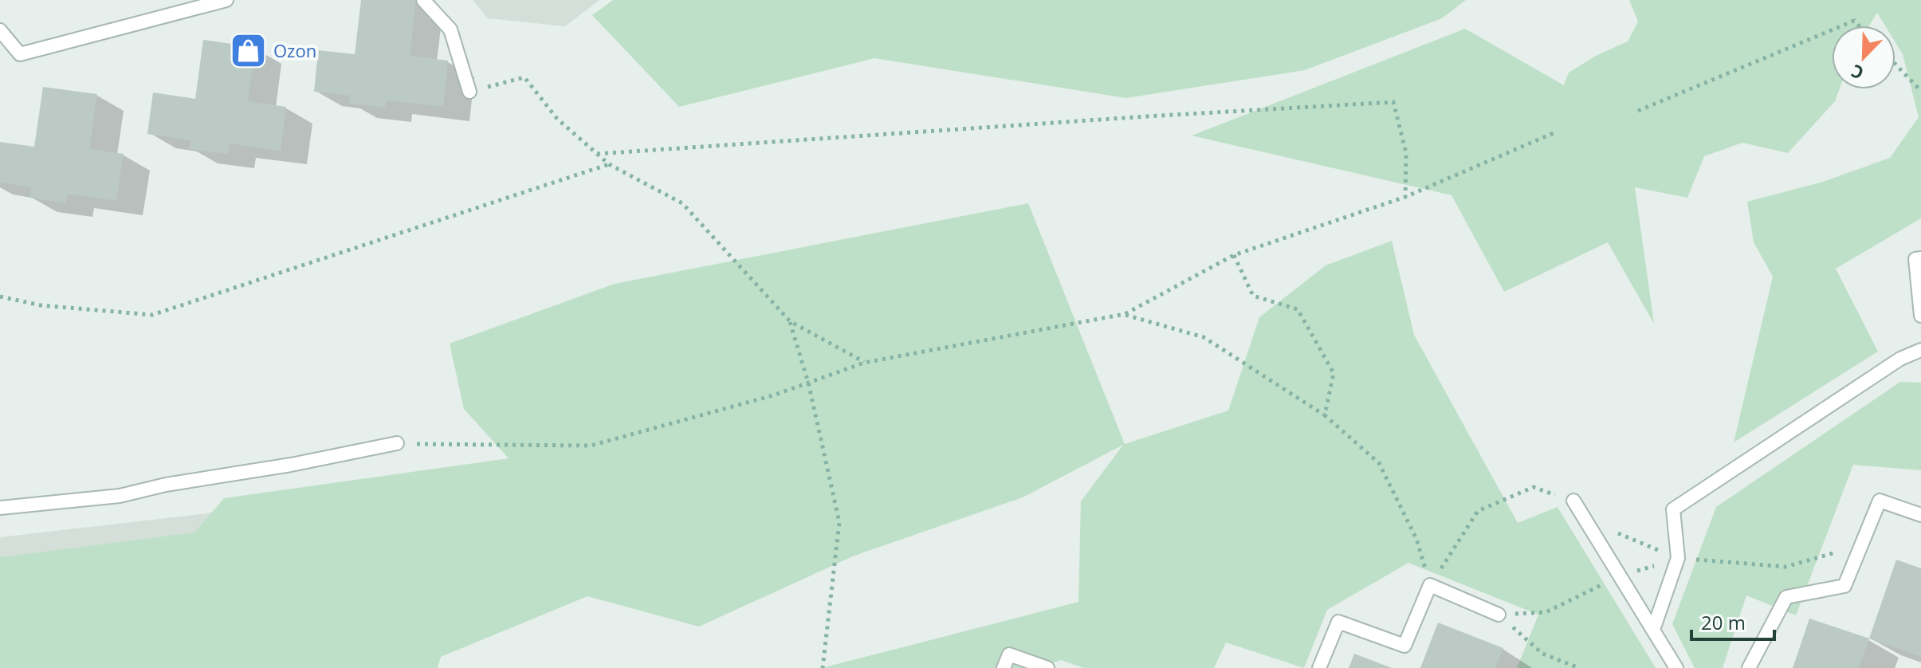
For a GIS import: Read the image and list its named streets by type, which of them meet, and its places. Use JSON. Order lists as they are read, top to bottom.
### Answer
{
  "places": {
    "shop": ["Ozon"]
  },
  "scale_bar": "20 m",
  "north": "bottom left"
}
